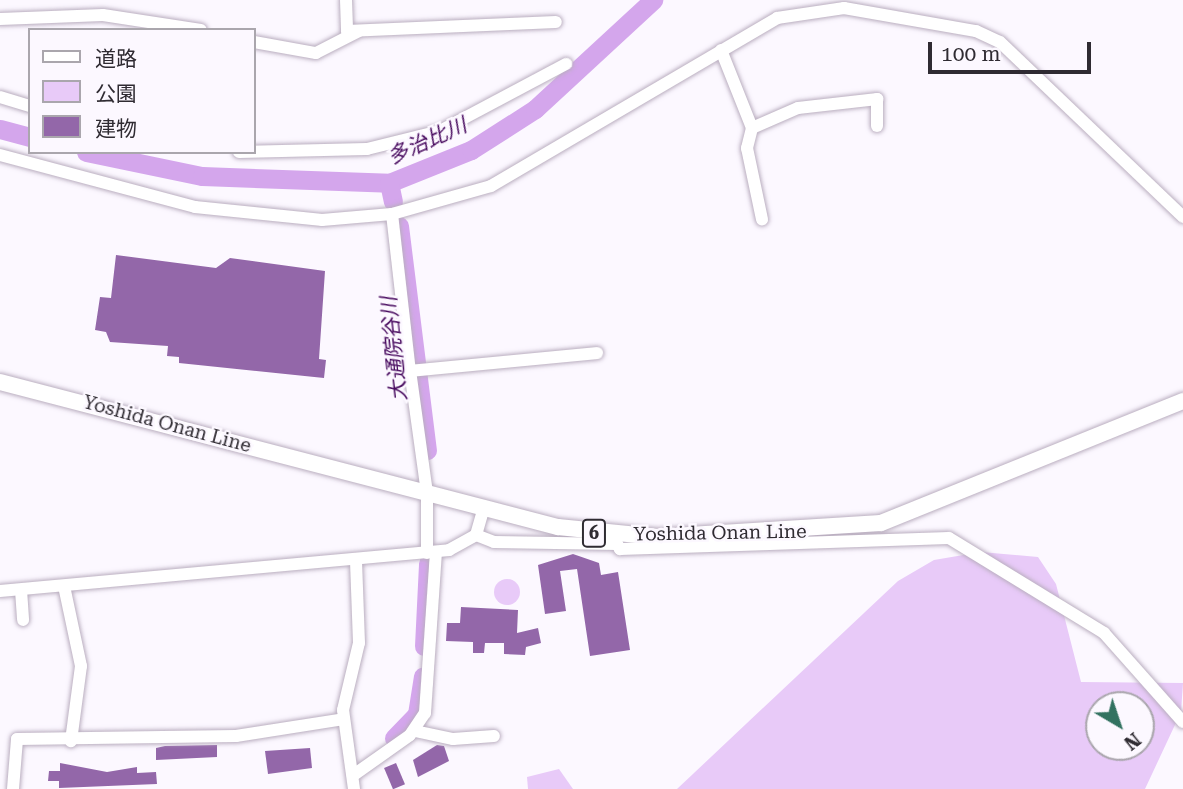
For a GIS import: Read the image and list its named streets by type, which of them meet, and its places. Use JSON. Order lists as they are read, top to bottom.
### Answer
{
  "streets": {
    "main road": ["Yoshida Onan Line", "6"]
  },
  "water": ["多治比川", "大通院谷川"],
  "legend": ["道路", "公園", "建物"],
  "scale_bar": "100 m",
  "north": "bottom right"
}
